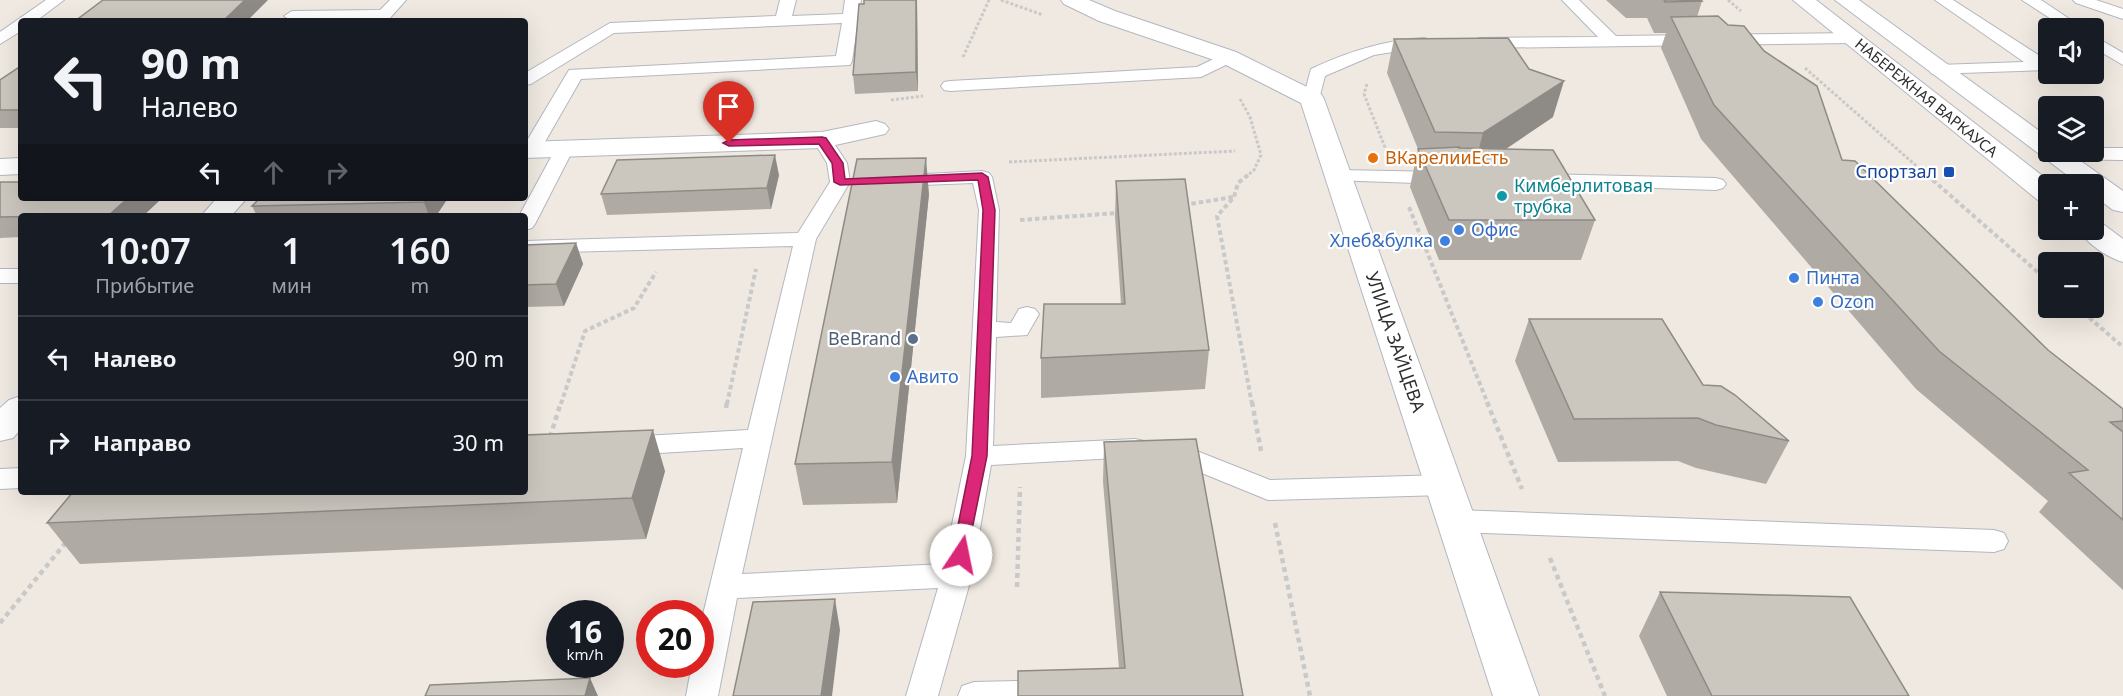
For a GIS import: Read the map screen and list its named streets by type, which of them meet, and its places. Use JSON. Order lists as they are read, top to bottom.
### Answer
{
  "streets": {
    "street": ["НАБЕРЕЖНАЯ ВАРКАУСА", "УЛИЦА ЗАЙЦЕВА"]
  },
  "places": {
    "other": [
      "ВКарелииЕсть",
      "Кимберлитовая трубка",
      "Офис",
      "Хлеб&булка",
      "Пинта",
      "Ozon",
      "BeBrand",
      "Авито"
    ],
    "transit": ["Спортзал"]
  },
  "page": {
    "map_buttons": ["+", "−"],
    "turn": ["90 m", "Налево"],
    "eta": [
      "10:07",
      "Прибытие",
      "1",
      "мин",
      "160",
      "m"
    ],
    "list": [
      {
        "name": "Налево",
        "value": "90 m"
      },
      {
        "name": "Направо",
        "value": "30 m"
      }
    ],
    "speed": "16 km/h",
    "limit": "20"
  }
}
